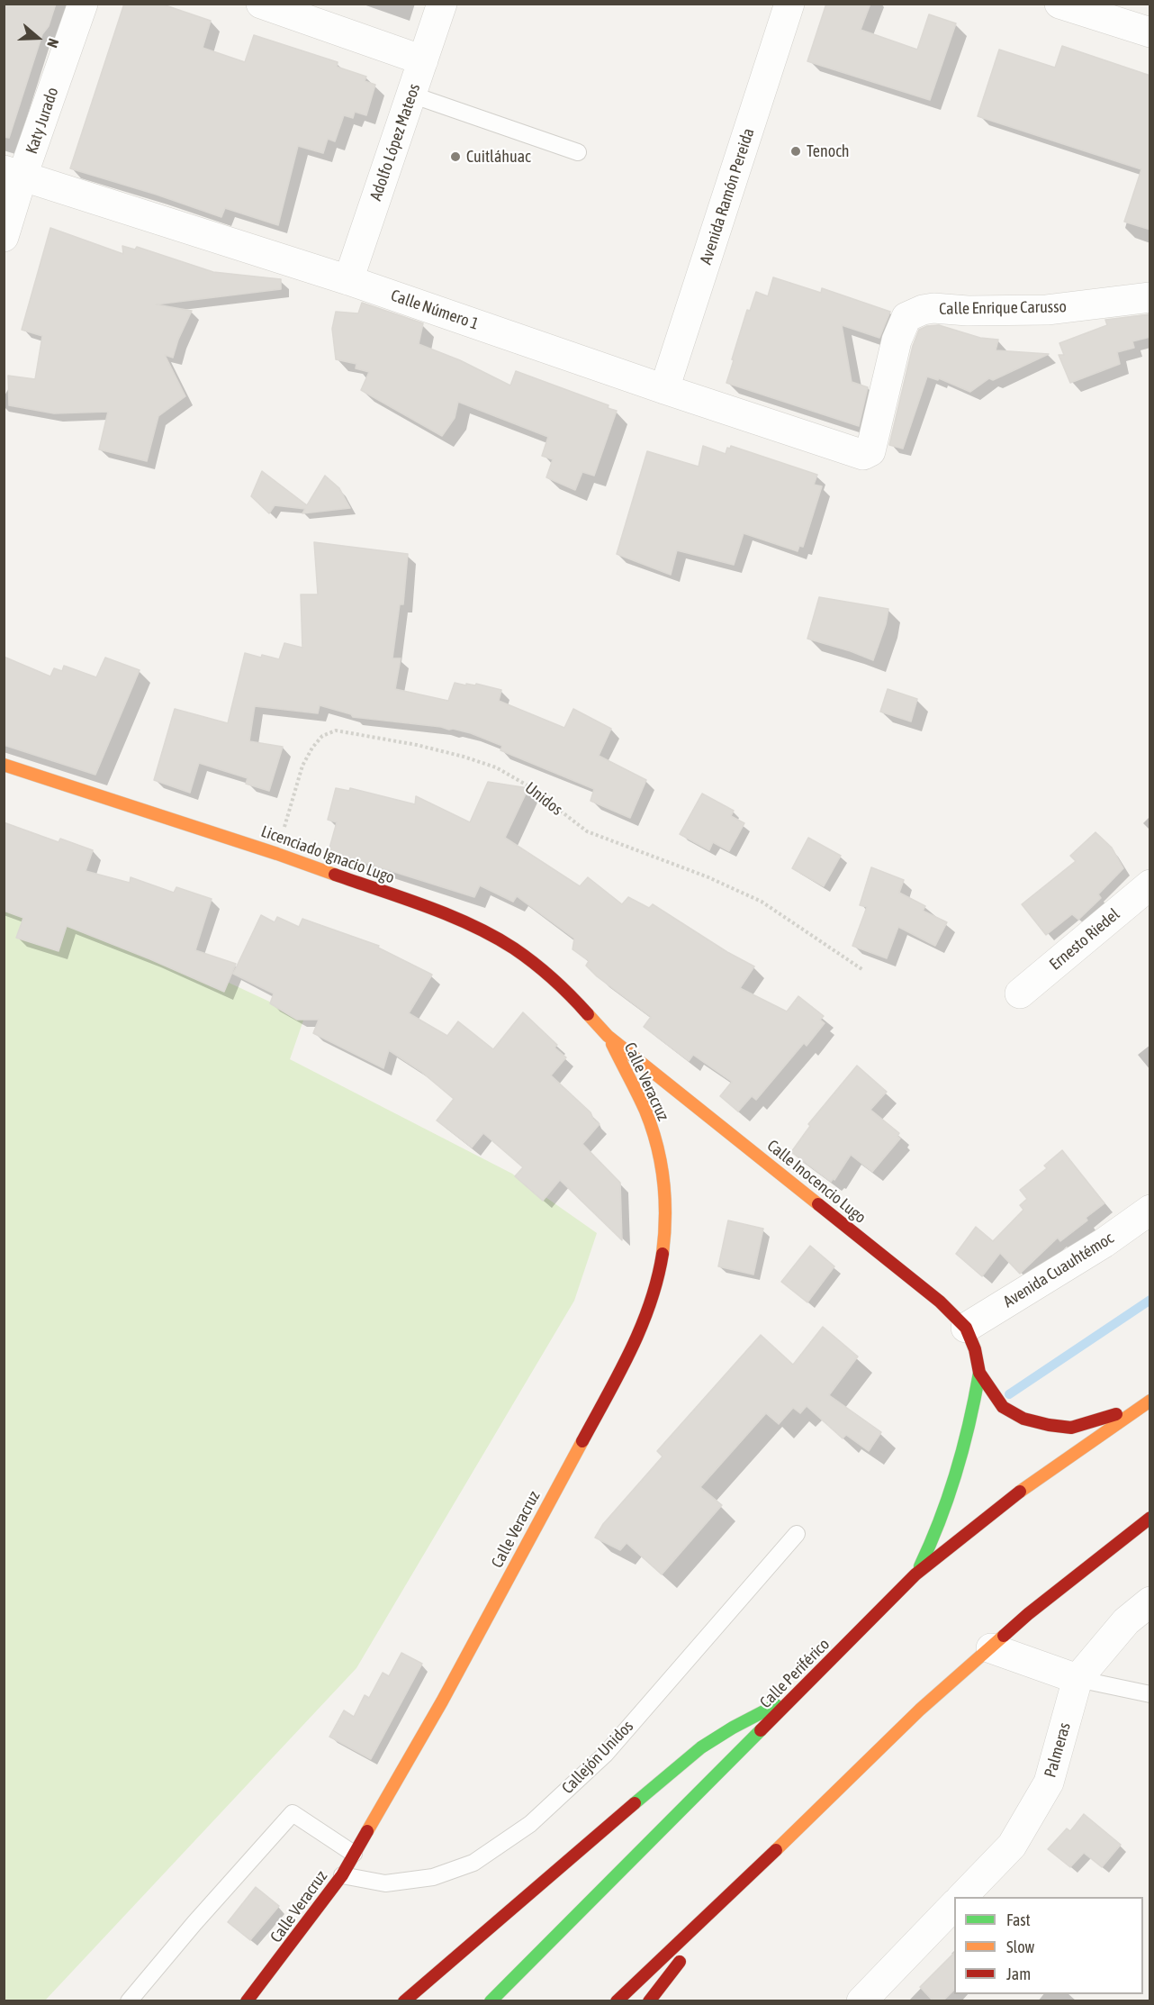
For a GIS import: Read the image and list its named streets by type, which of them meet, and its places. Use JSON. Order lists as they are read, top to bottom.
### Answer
{
  "streets": {
    "main road": [
      "Licenciado Ignacio Lugo",
      "Calle Veracruz",
      "Calle Inocencio Lugo",
      "Calle Periférico"
    ],
    "street": [
      "Katy Jurado",
      "Adolfo López Mateos",
      "Avenida Ramón Pereida",
      "Calle Enrique Carusso",
      "Calle Número 1",
      "Ernesto Riedel",
      "Avenida Cuauhtémoc",
      "Palmeras"
    ],
    "lane": ["Callejón Unidos"],
    "path": ["Unidos"]
  },
  "crossings": [
    ["Katy Jurado", "Calle Número 1"],
    ["Adolfo López Mateos", "Calle Número 1"],
    ["Avenida Ramón Pereida", "Calle Número 1"],
    ["Calle Enrique Carusso", "Calle Número 1"],
    ["Unidos", "Licenciado Ignacio Lugo"],
    ["Licenciado Ignacio Lugo", "Calle Veracruz"],
    ["Licenciado Ignacio Lugo", "Calle Inocencio Lugo"],
    ["Calle Veracruz", "Calle Inocencio Lugo"],
    ["Calle Veracruz", "Callejón Unidos"],
    ["Calle Inocencio Lugo", "Avenida Cuauhtémoc"]
  ],
  "places": ["Tenoch", "Cuitláhuac"],
  "legend": ["Fast", "Slow", "Jam"],
  "north": "right"
}
